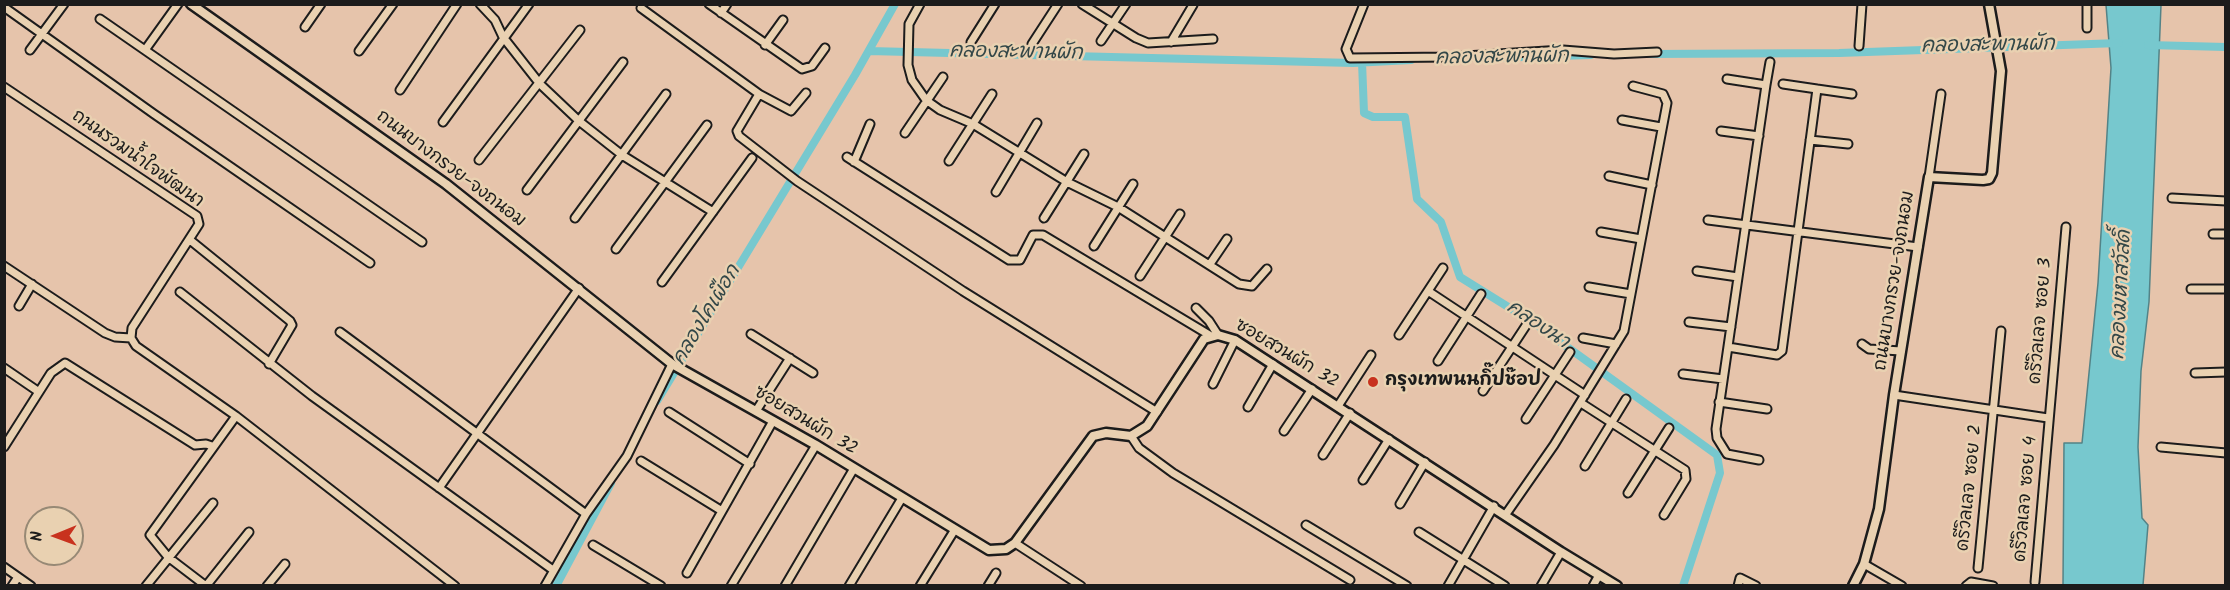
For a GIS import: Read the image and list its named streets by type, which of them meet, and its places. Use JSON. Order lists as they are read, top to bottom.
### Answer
{
  "streets": {
    "street": [
      "ถนนรวมน้ำใจพัฒนา",
      "ถนนบางกรวย-จงถนอม",
      "ดรีวิลเลจ ซอย 3",
      "ซอยสวนผัก 32",
      "ดรีวิลเลจ ซอย 2",
      "ดรีวิลเลจ ซอย 4"
    ]
  },
  "crossings": [
    ["ถนนบางกรวย-จงถนอม", "ซอยสวนผัก 32"],
    ["ดรีวิลเลจ ซอย 3", "ดรีวิลเลจ ซอย 4"]
  ],
  "water": [
    "คลองสะพานผัก",
    "คลองมหาสวัสดิ์",
    "คลองโคเผือก",
    "คลองนา"
  ],
  "places": ["กรุงเทพนนกิ๊ปช๊อป"],
  "north": "left"
}
